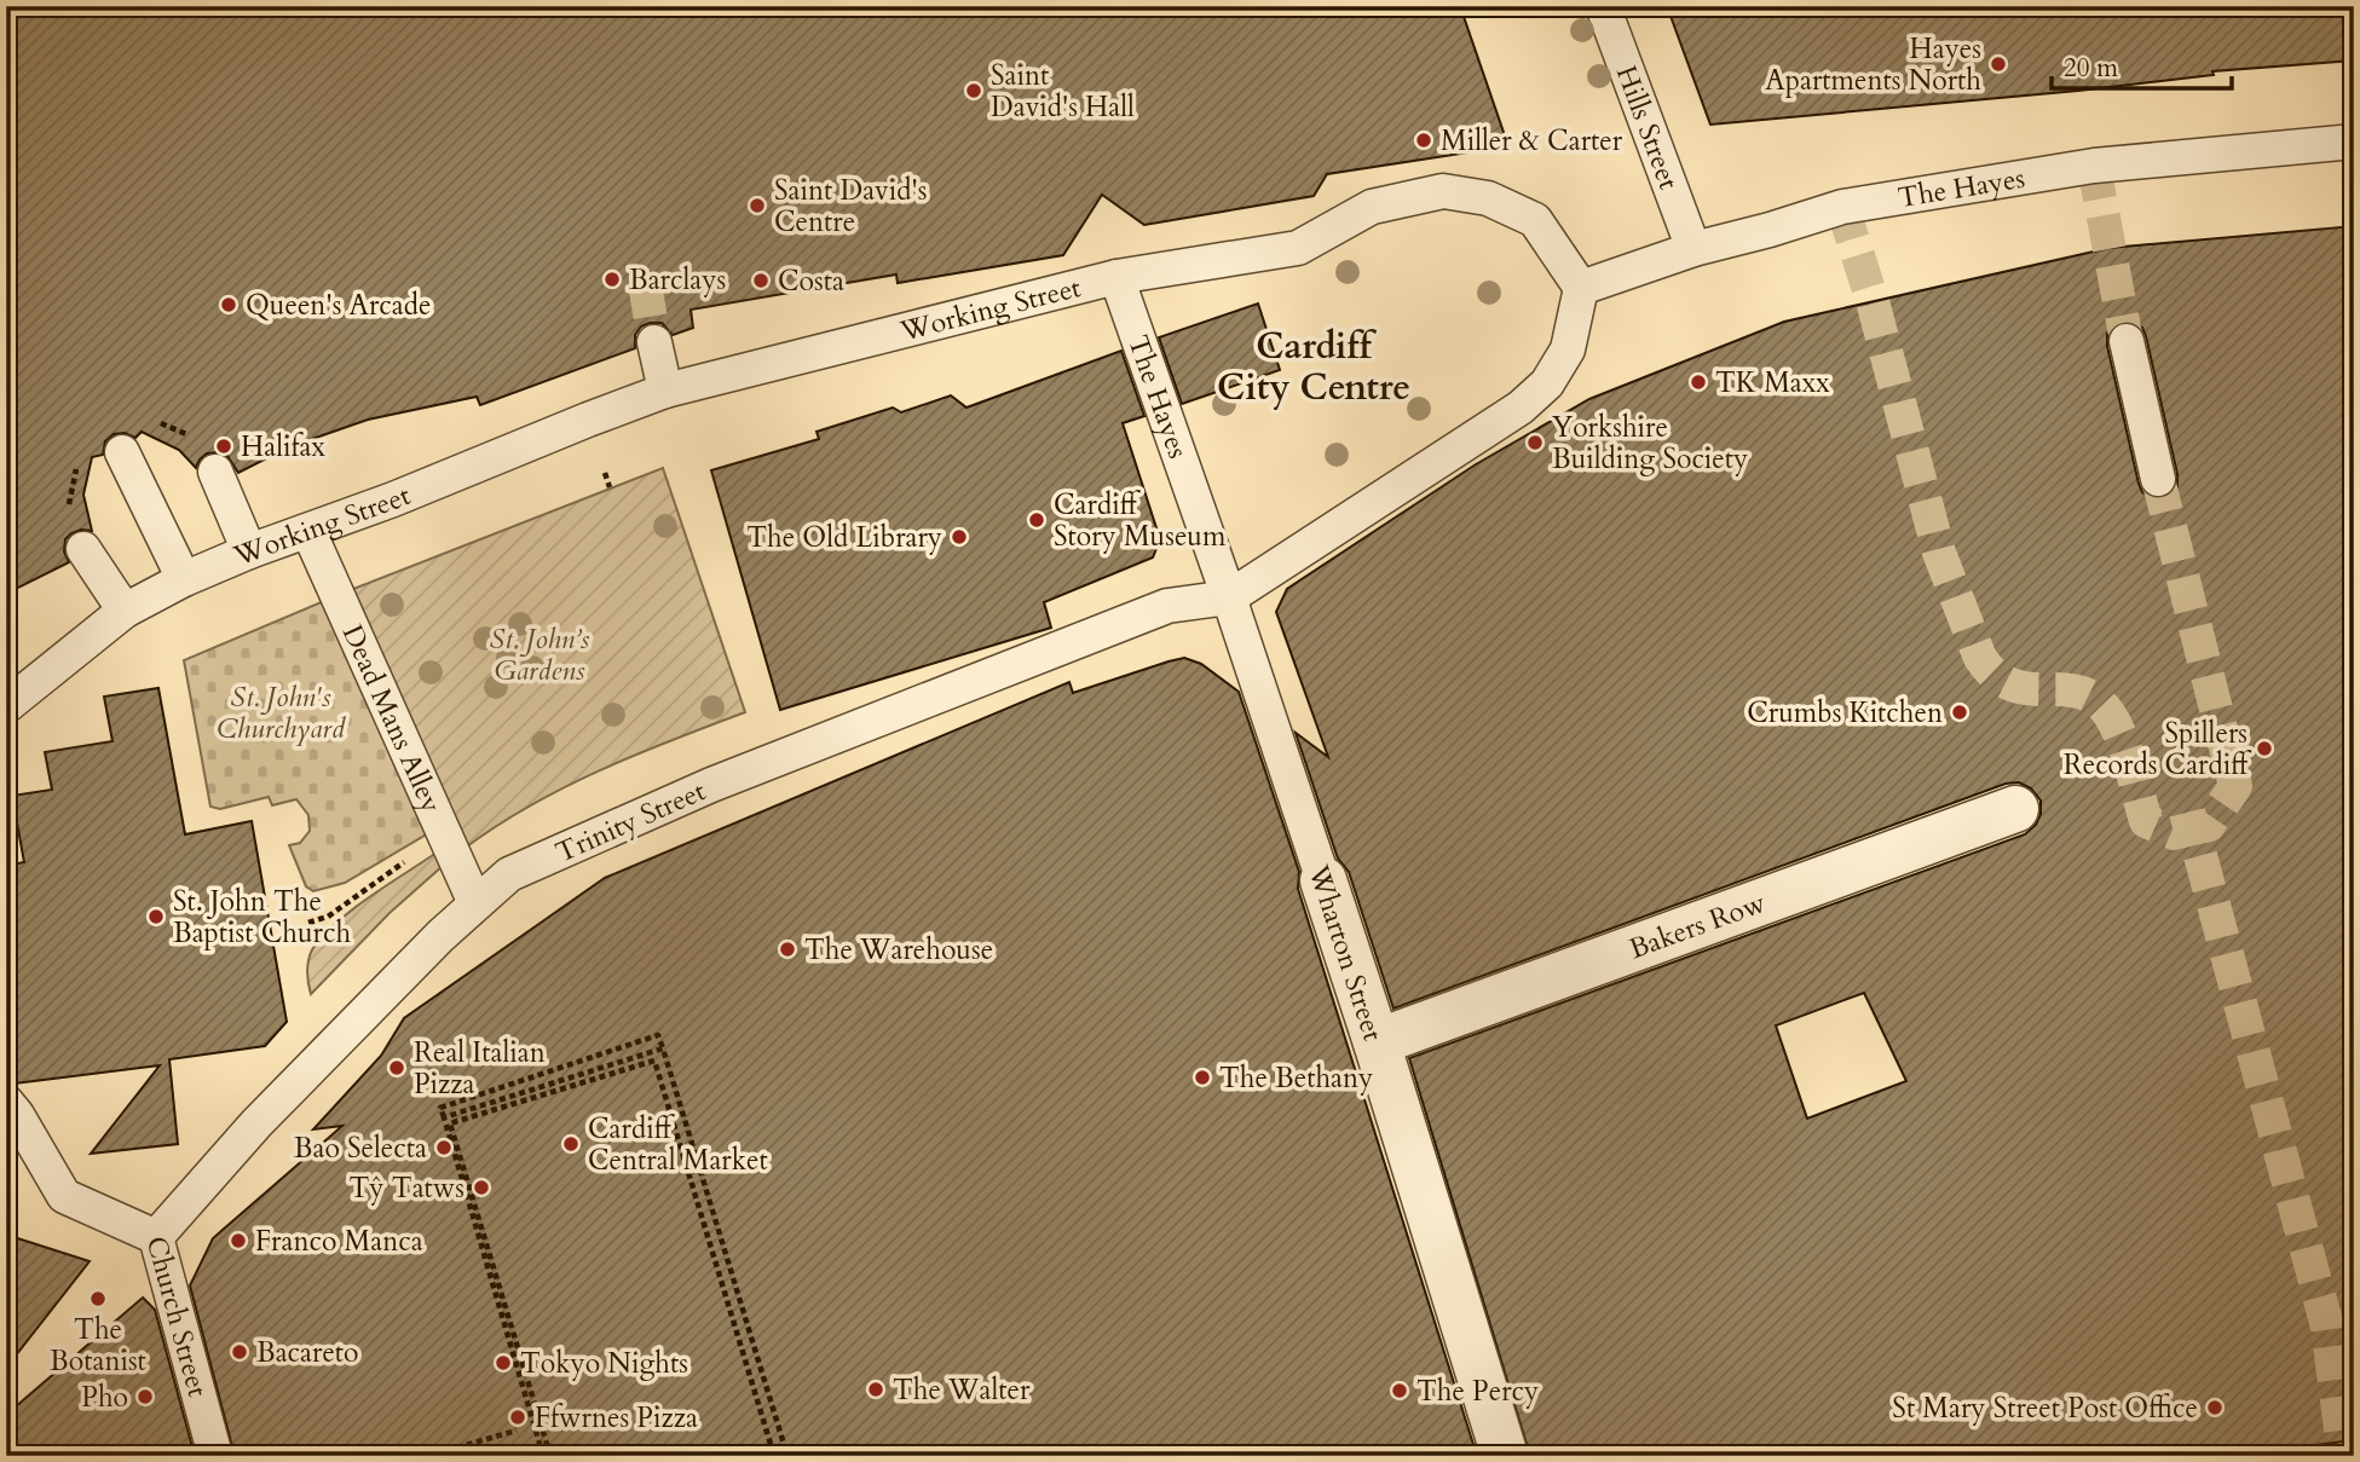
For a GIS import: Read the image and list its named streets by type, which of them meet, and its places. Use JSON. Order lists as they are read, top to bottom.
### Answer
{
  "streets": {
    "street": [
      "Hills Street",
      "The Hayes",
      "Working Street",
      "Dead Mans Alley",
      "Trinity Street",
      "Bakers Row",
      "Wharton Street",
      "Church Street"
    ]
  },
  "crossings": [
    ["Hills Street", "The Hayes"],
    ["The Hayes", "Working Street"],
    ["The Hayes", "Trinity Street"],
    ["The Hayes", "Wharton Street"],
    ["Working Street", "Dead Mans Alley"],
    ["Dead Mans Alley", "Trinity Street"],
    ["Trinity Street", "Wharton Street"],
    ["Trinity Street", "Church Street"],
    ["Bakers Row", "Wharton Street"]
  ],
  "districts": ["Cardiff City Centre"],
  "parks": ["St. John’s Gardens", "St. John's Churchyard"],
  "places": [
    "Hayes Apartments North",
    "Saint David's Hall",
    "Miller & Carter",
    "Saint David's Centre",
    "Barclays",
    "Costa",
    "Queen's Arcade",
    "TK Maxx",
    "Yorkshire Building Society",
    "Halifax",
    "Cardiff Story Museum",
    "The Old Library",
    "Crumbs Kitchen",
    "Spillers Records Cardiff",
    "St. John The Baptist Church",
    "The Warehouse",
    "Real Italian Pizza",
    "The Bethany",
    "Cardiff Central Market",
    "Bao Selecta",
    "Tŷ Tatws",
    "Franco Manca",
    "The Botanist",
    "Bacareto",
    "Tokyo Nights",
    "The Walter",
    "The Percy",
    "Pho",
    "St Mary Street Post Office",
    "Ffwrnes Pizza"
  ],
  "scale_bar": "20 m"
}
